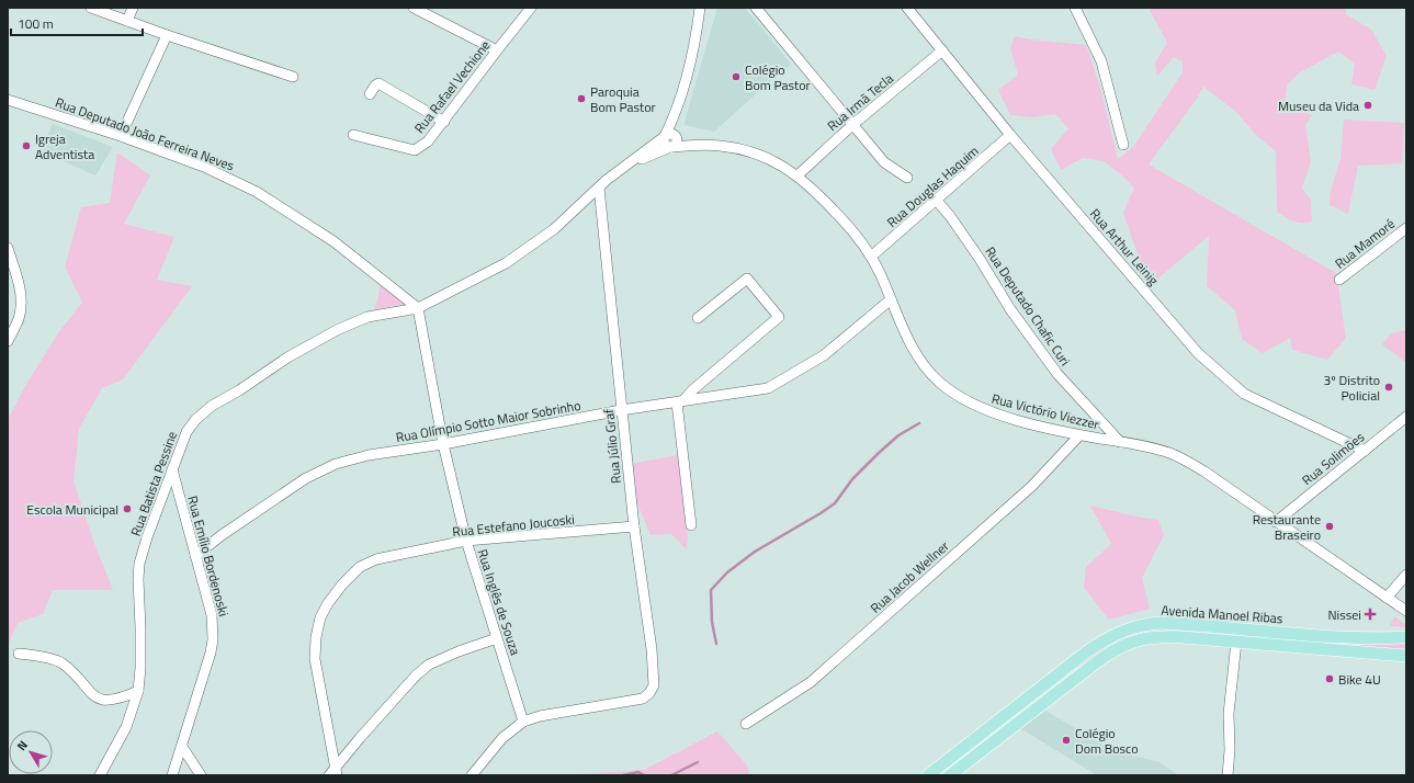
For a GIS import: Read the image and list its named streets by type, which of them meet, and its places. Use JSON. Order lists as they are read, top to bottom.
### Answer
{
  "streets": {
    "main road": ["Avenida Manoel Ribas"],
    "street": [
      "Rua Rafael Vechione",
      "Rua Irmã Tecla",
      "Rua Deputado João Ferreira Neves",
      "Rua Douglas Haquim",
      "Rua Mamoré",
      "Rua Arthur Leinig",
      "Rua Deputado Chafic Curi",
      "Rua Victório Viezzer",
      "Rua Olímpio Sotto Maior Sobrinho",
      "Rua Júlio Graf",
      "Rua Solimões",
      "Rua Batista Pessine",
      "Rua Estefano Joucoski",
      "Rua Emílio Bordenoski",
      "Rua Jacob Wellner",
      "Rua Inglês de Souza"
    ]
  },
  "crossings": [
    ["Rua Irmã Tecla", "Rua Arthur Leinig"],
    ["Rua Irmã Tecla", "Rua Victório Viezzer"],
    ["Rua Deputado João Ferreira Neves", "Rua Batista Pessine"],
    ["Rua Deputado João Ferreira Neves", "Rua Inglês de Souza"],
    ["Rua Douglas Haquim", "Rua Arthur Leinig"],
    ["Rua Douglas Haquim", "Rua Deputado Chafic Curi"],
    ["Rua Douglas Haquim", "Rua Victório Viezzer"],
    ["Rua Arthur Leinig", "Rua Solimões"],
    ["Rua Deputado Chafic Curi", "Rua Victório Viezzer"],
    ["Rua Victório Viezzer", "Rua Olímpio Sotto Maior Sobrinho"],
    ["Rua Victório Viezzer", "Rua Solimões"],
    ["Rua Victório Viezzer", "Rua Jacob Wellner"],
    ["Rua Olímpio Sotto Maior Sobrinho", "Rua Júlio Graf"],
    ["Rua Olímpio Sotto Maior Sobrinho", "Rua Emílio Bordenoski"],
    ["Rua Olímpio Sotto Maior Sobrinho", "Rua Inglês de Souza"],
    ["Rua Júlio Graf", "Rua Estefano Joucoski"],
    ["Rua Júlio Graf", "Rua Inglês de Souza"],
    ["Rua Batista Pessine", "Rua Emílio Bordenoski"],
    ["Rua Batista Pessine", "Rua Inglês de Souza"],
    ["Rua Estefano Joucoski", "Rua Inglês de Souza"]
  ],
  "places": {
    "other": [
      "Colégio Bom Pastor",
      "Paroquia Bom Pastor",
      "Museu da Vida",
      "Igreja Adventista",
      "3º Distrito Policial",
      "Escola Municipal",
      "Restaurante Braseiro",
      "Bike 4U",
      "Colégio Dom Bosco"
    ],
    "health": ["Nissei"]
  },
  "scale_bar": "100 m",
  "north": "top left"
}
